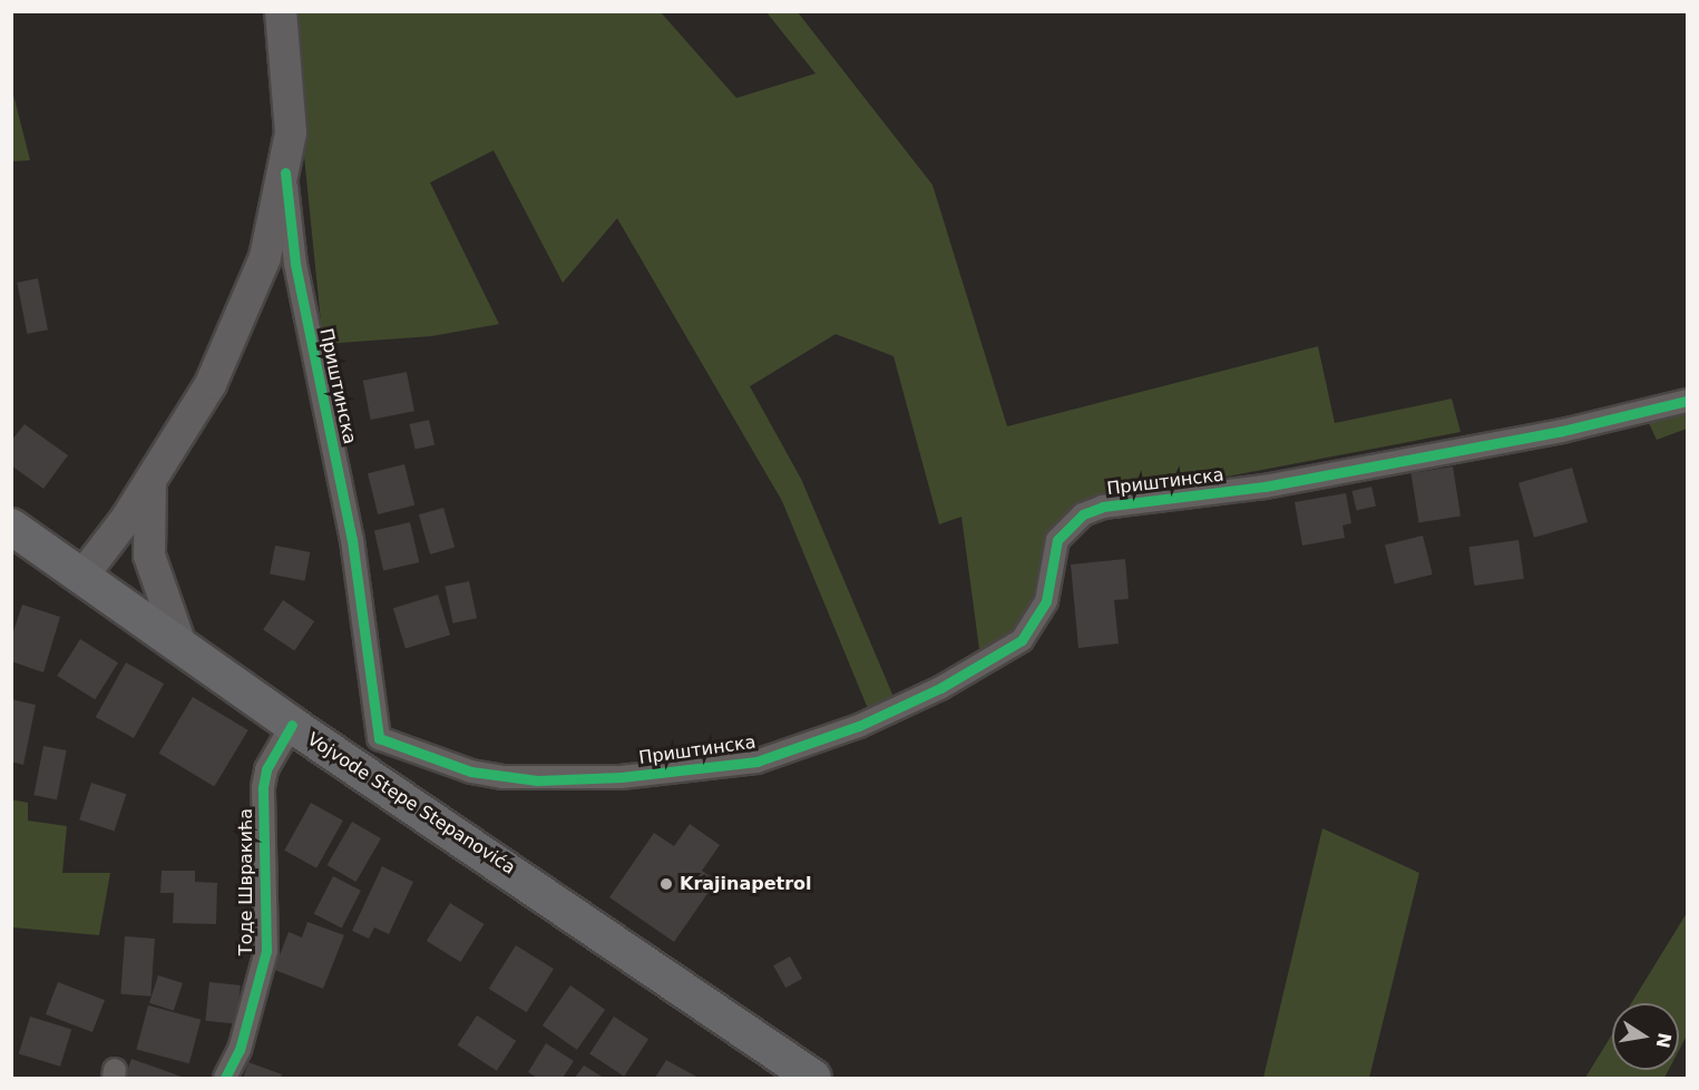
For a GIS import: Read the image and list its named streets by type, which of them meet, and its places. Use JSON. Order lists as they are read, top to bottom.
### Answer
{
  "streets": {
    "main road": ["Vojvode Stepe Stepanovića"],
    "street": ["Приштинска", "Тоде Швракића"]
  },
  "crossings": [
    ["Приштинска", "Vojvode Stepe Stepanovića"],
    ["Vojvode Stepe Stepanovića", "Тоде Швракића"]
  ],
  "places": ["Krajinapetrol"],
  "north": "right"
}
